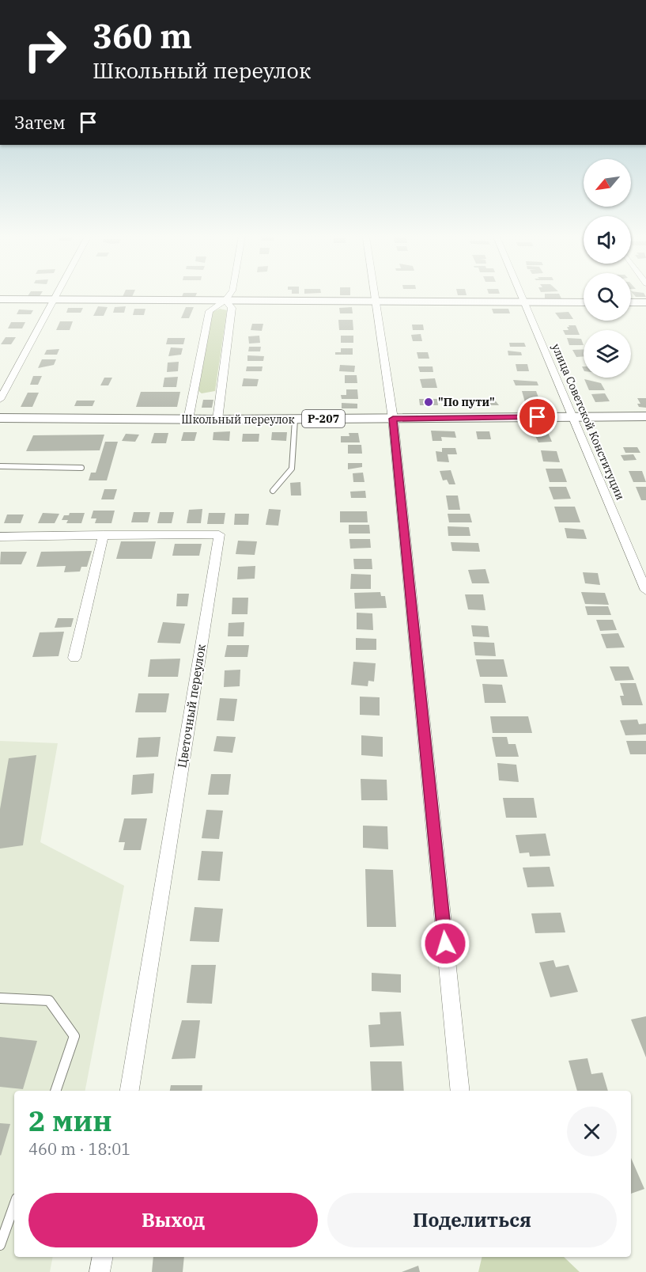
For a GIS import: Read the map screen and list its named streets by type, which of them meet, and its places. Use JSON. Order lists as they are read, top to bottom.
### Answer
{
  "streets": {
    "main road": ["Р-207", "Школьный переулок"],
    "street": ["улица Советской Конституции", "Цветочный переулок"]
  },
  "crossings": [
    ["Школьный переулок", "улица Советской Конституции"]
  ],
  "places": ["\"По пути\""],
  "north": "bottom left",
  "page": {
    "turn": ["360 m", "Школьный переулок"],
    "then": "Затем",
    "heading": ["2 мин", "460 m · 18:01"],
    "buttons": ["Выход", "Поделиться"]
  }
}
